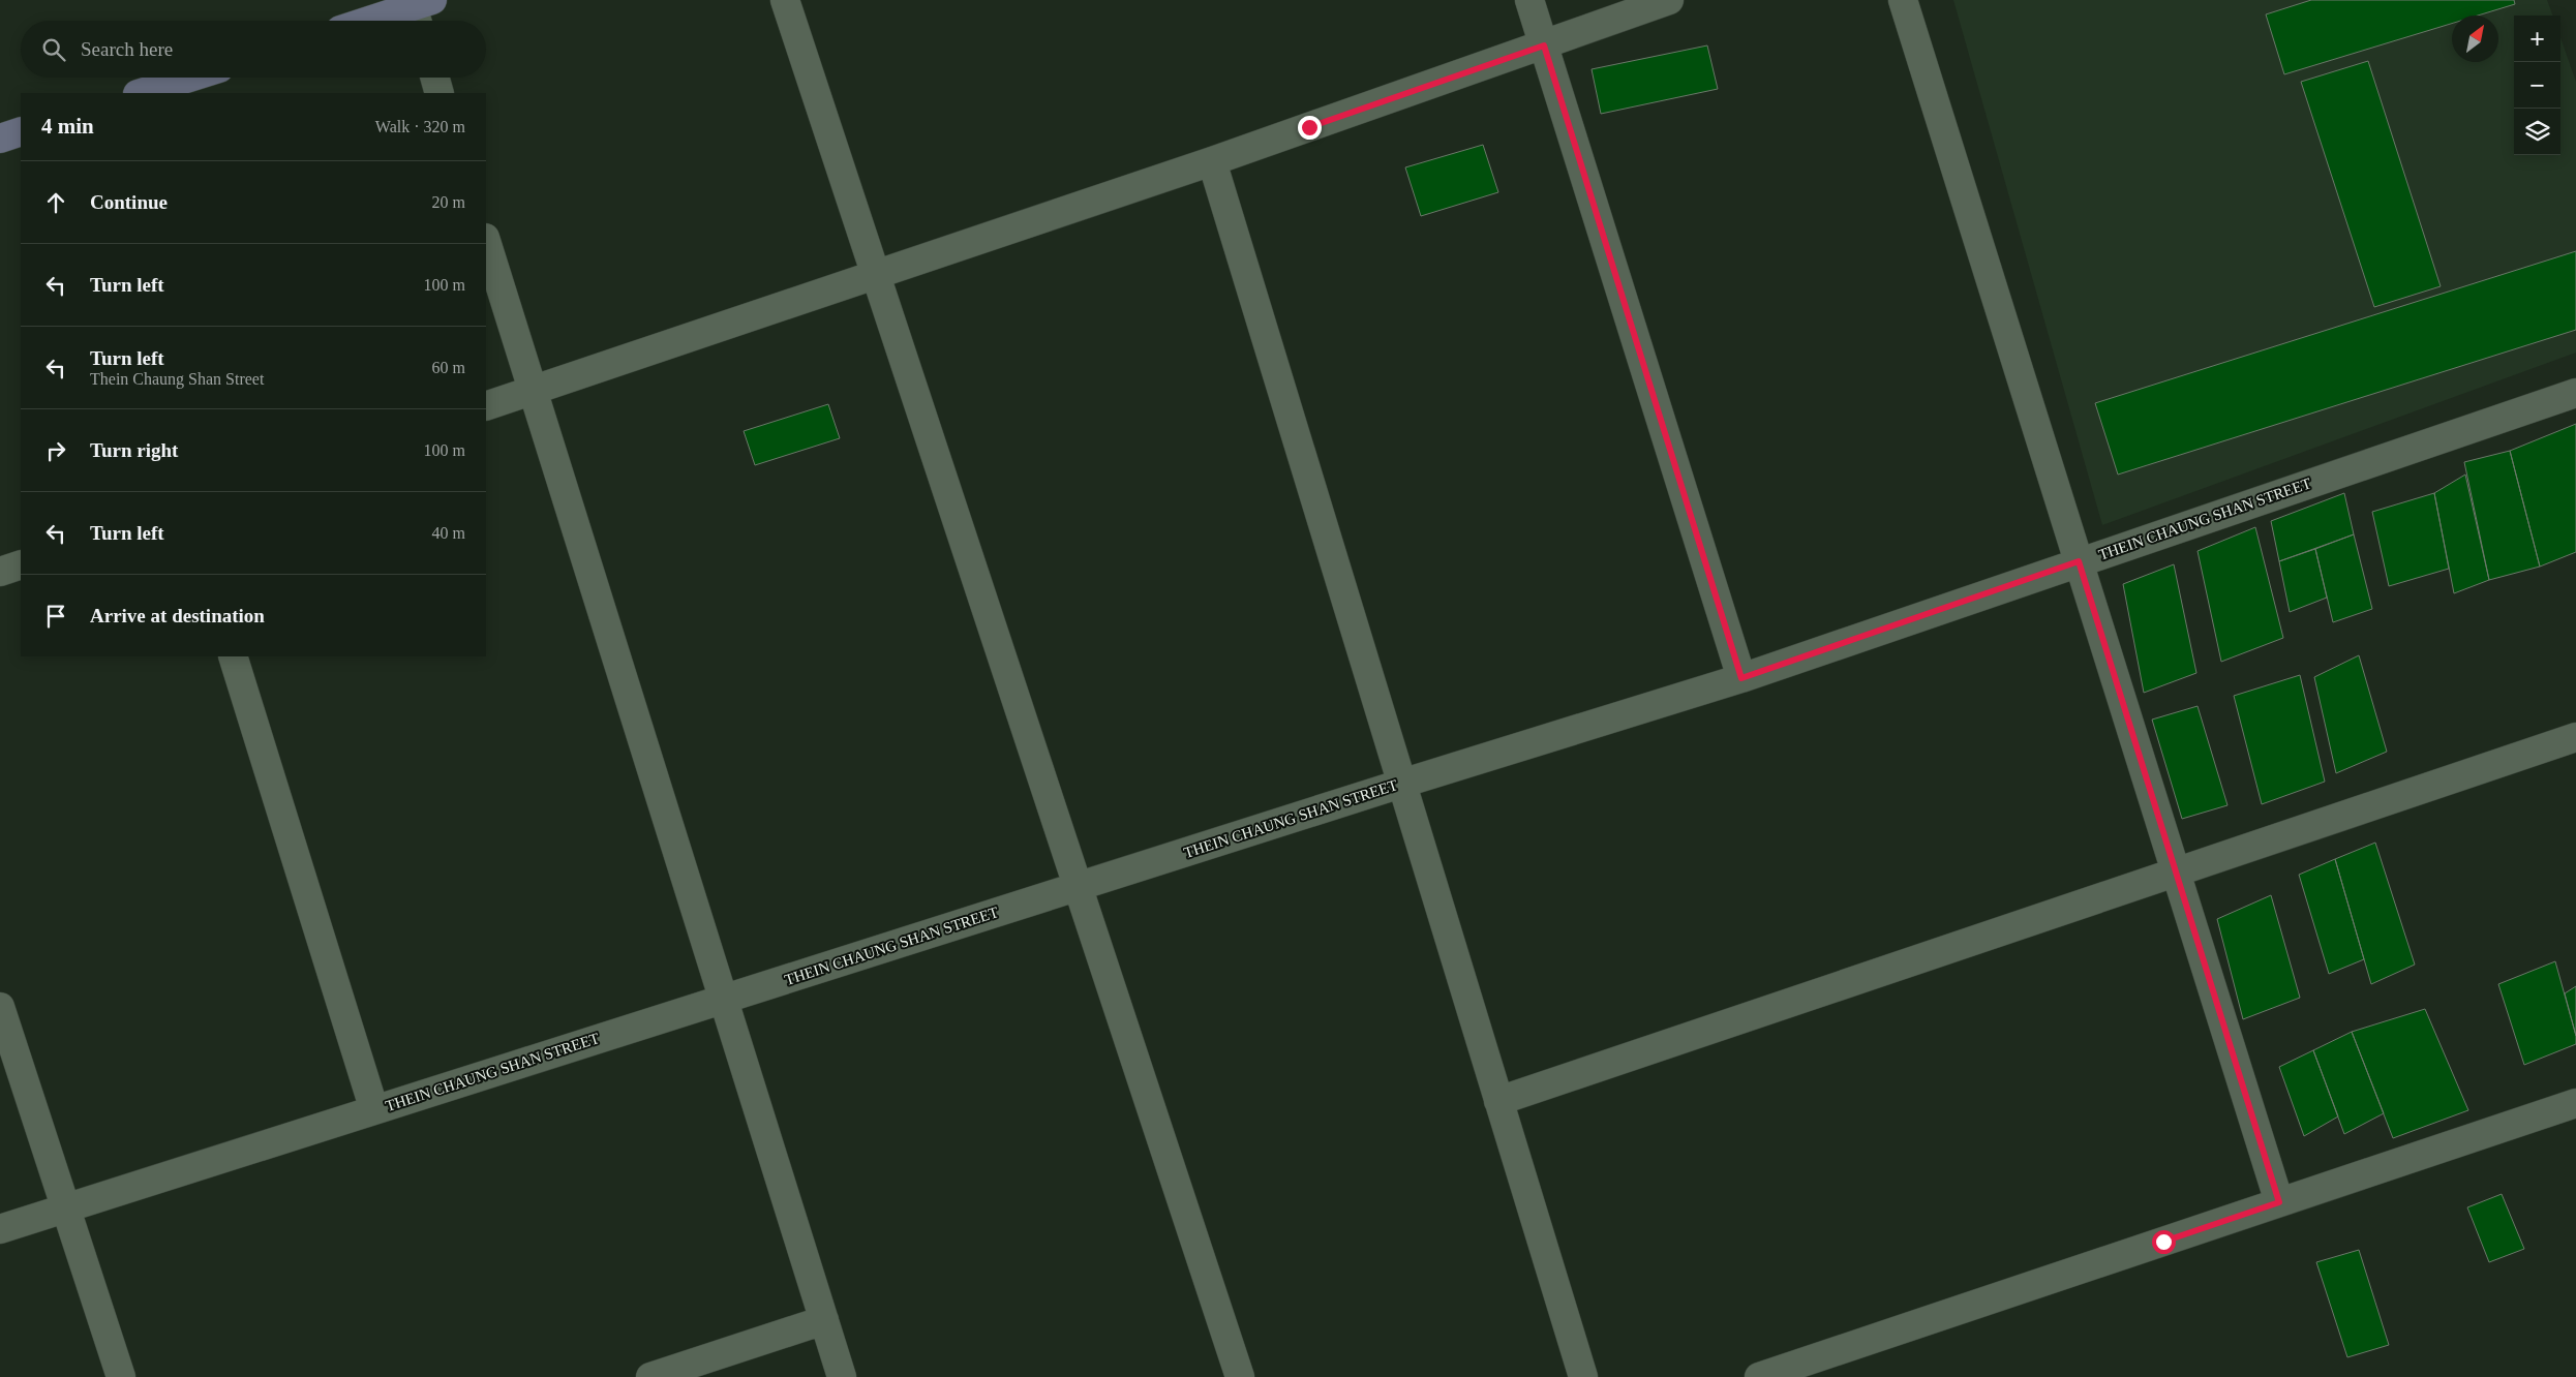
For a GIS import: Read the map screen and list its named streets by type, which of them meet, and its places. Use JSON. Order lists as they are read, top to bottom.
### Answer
{
  "streets": {
    "street": ["THEIN CHAUNG SHAN STREET"]
  },
  "north": "top right",
  "page": {
    "map_buttons": ["+", "−"],
    "search": "Search here",
    "heading": ["4 min", "Walk · 320 m"],
    "list": [
      ["Continue", "20 m"],
      ["Turn left", "100 m"],
      ["Turn left", "Thein Chaung Shan Street", "60 m"],
      ["Turn right", "100 m"],
      ["Turn left", "40 m"],
      "Arrive at destination"
    ]
  }
}
